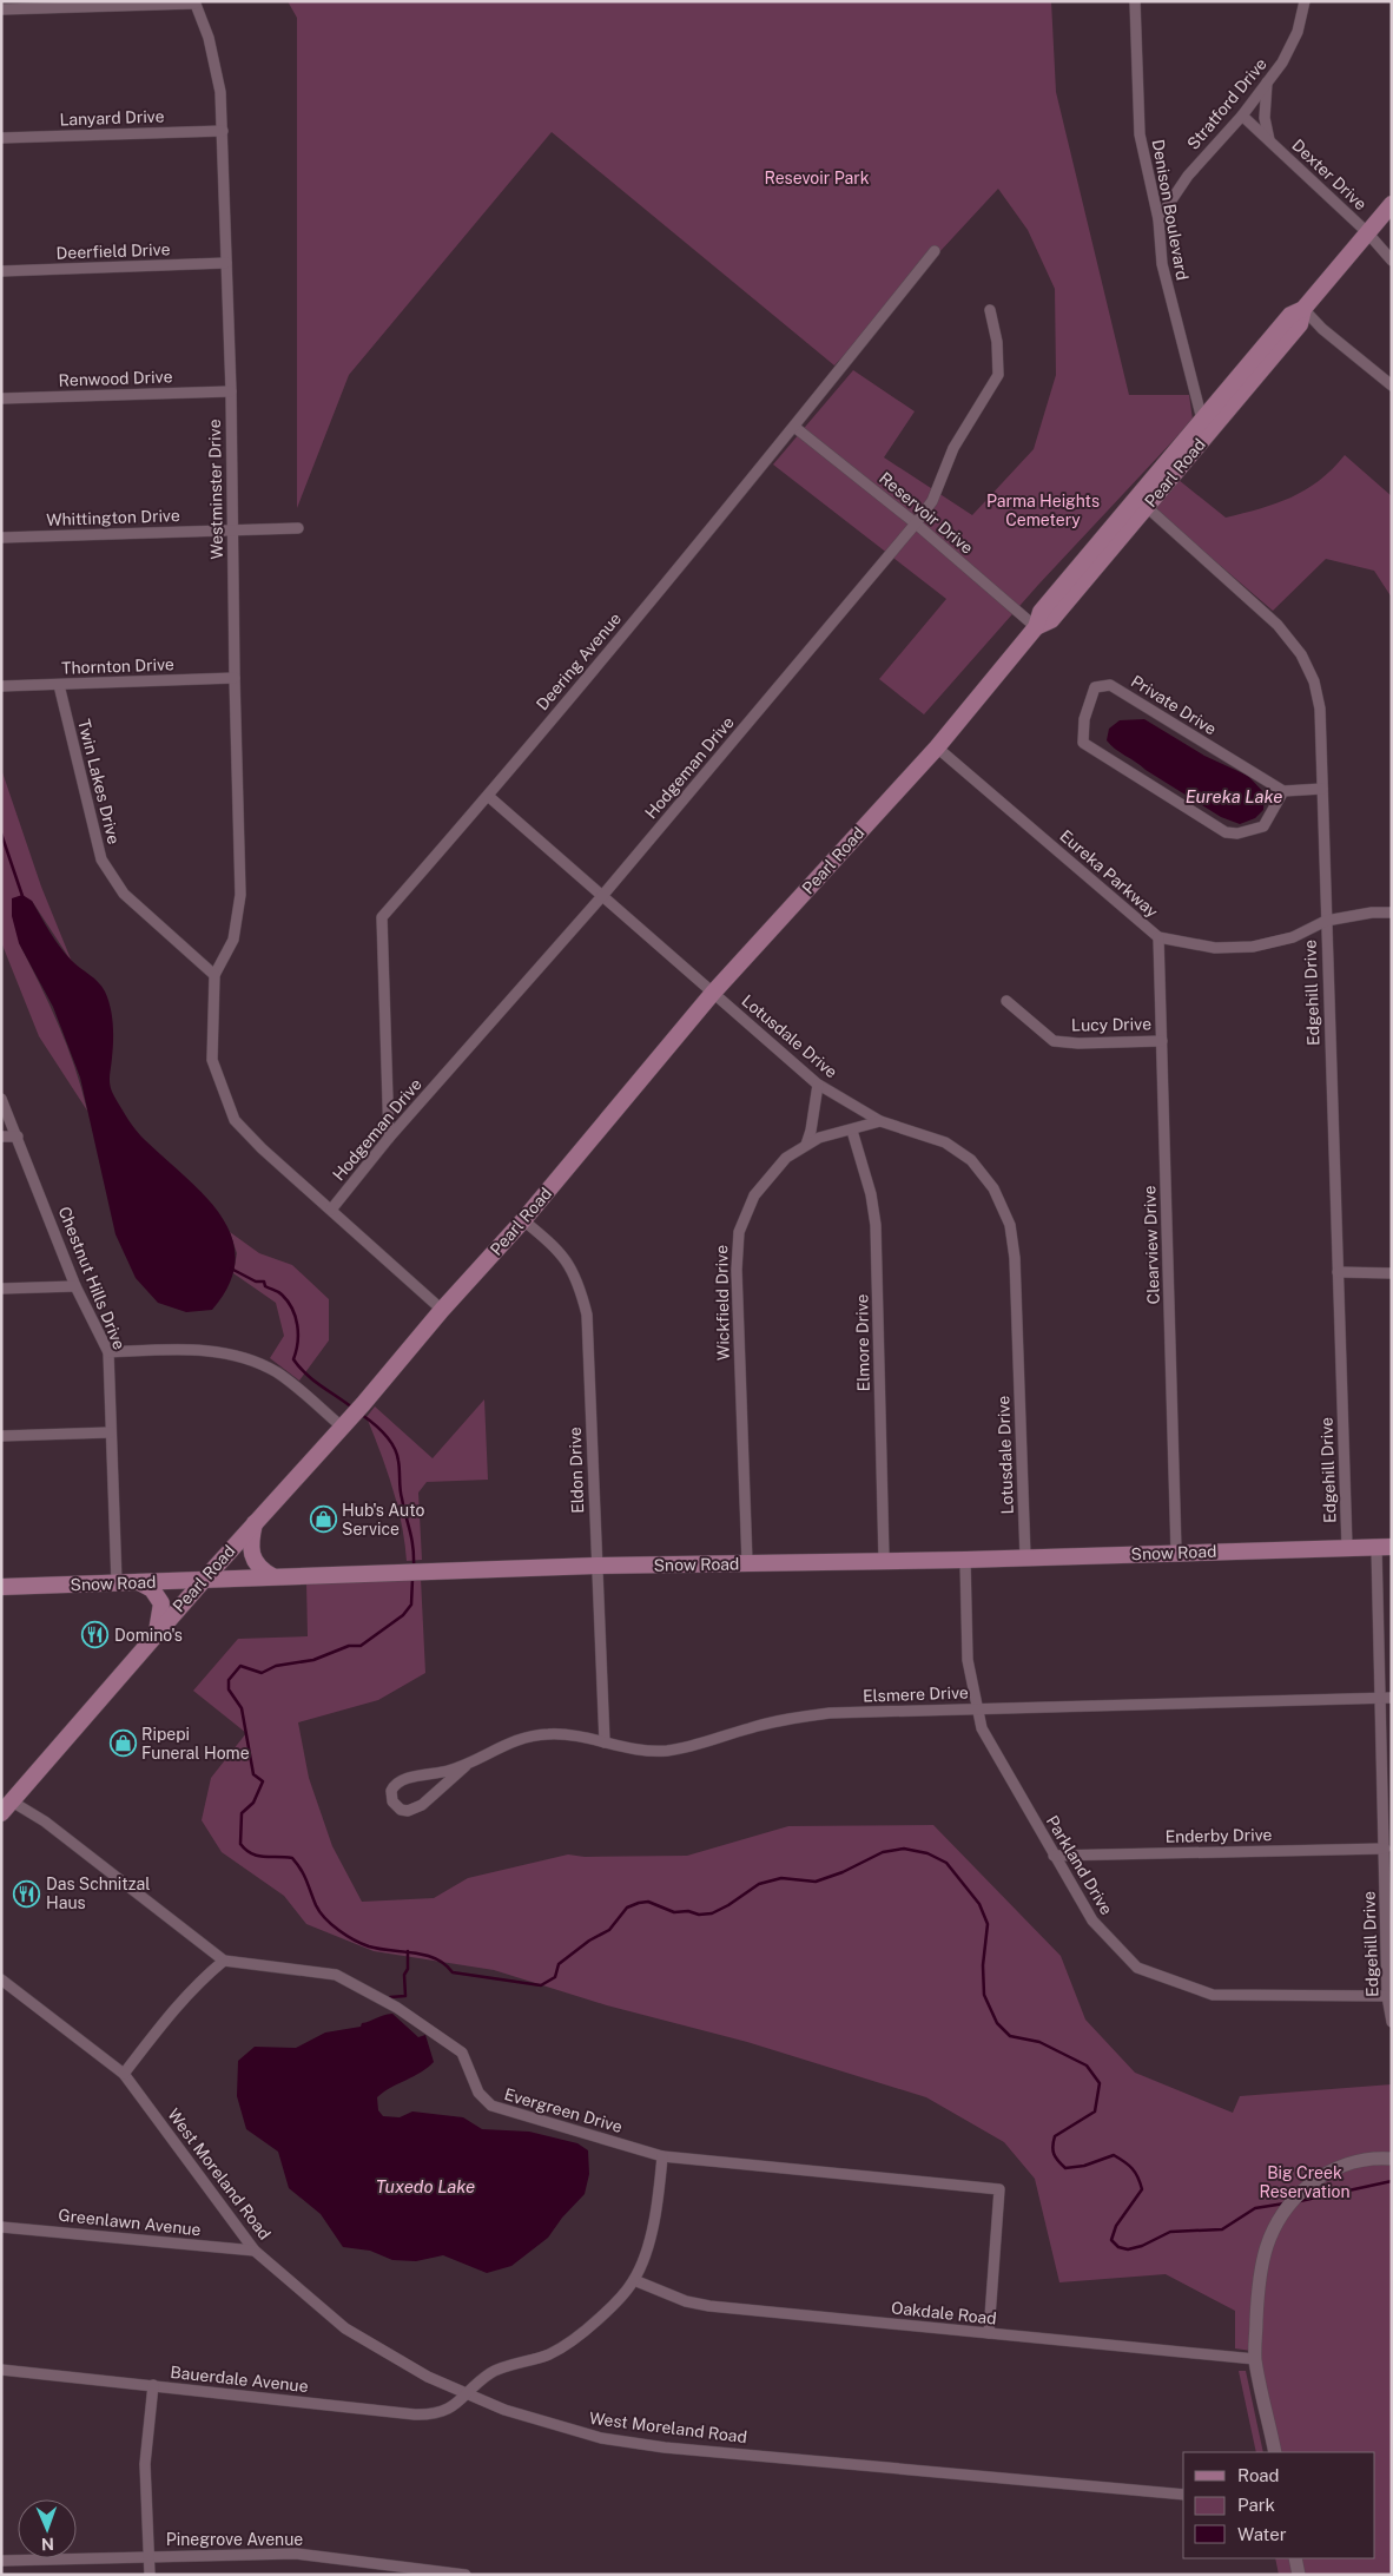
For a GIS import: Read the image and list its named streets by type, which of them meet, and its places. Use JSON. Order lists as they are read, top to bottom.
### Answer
{
  "streets": {
    "main road": ["Pearl Road", "Snow Road"],
    "street": [
      "Stratford Drive",
      "Lanyard Drive",
      "Dexter Drive",
      "Denison Boulevard",
      "Deerfield Drive",
      "Renwood Drive",
      "Westminster Drive",
      "Reservoir Drive",
      "Whittington Drive",
      "Deering Avenue",
      "Thornton Drive",
      "Private Drive",
      "Hodgeman Drive",
      "Twin Lakes Drive",
      "Eureka Parkway",
      "Edgehill Drive",
      "Lucy Drive",
      "Lotusdale Drive",
      "Clearview Drive",
      "Chestnut Hills Drive",
      "Wickfield Drive",
      "Elmore Drive",
      "Eldon Drive",
      "Elsmere Drive",
      "Enderby Drive",
      "Parkland Drive",
      "Evergreen Drive",
      "West Moreland Road",
      "Greenlawn Avenue",
      "Oakdale Road",
      "Bauerdale Avenue",
      "Pinegrove Avenue"
    ]
  },
  "crossings": [
    ["Stratford Drive", "Dexter Drive"],
    ["Stratford Drive", "Denison Boulevard"],
    ["Lanyard Drive", "Westminster Drive"],
    ["Dexter Drive", "Pearl Road"],
    ["Denison Boulevard", "Pearl Road"],
    ["Deerfield Drive", "Westminster Drive"],
    ["Renwood Drive", "Westminster Drive"],
    ["Pearl Road", "Reservoir Drive"],
    ["Pearl Road", "Eureka Parkway"],
    ["Pearl Road", "Edgehill Drive"],
    ["Pearl Road", "Lotusdale Drive"],
    ["Pearl Road", "Eldon Drive"],
    ["Pearl Road", "Snow Road"],
    ["Westminster Drive", "Whittington Drive"],
    ["Westminster Drive", "Thornton Drive"],
    ["Westminster Drive", "Twin Lakes Drive"],
    ["Reservoir Drive", "Deering Avenue"],
    ["Reservoir Drive", "Hodgeman Drive"],
    ["Deering Avenue", "Hodgeman Drive"],
    ["Deering Avenue", "Lotusdale Drive"],
    ["Thornton Drive", "Twin Lakes Drive"],
    ["Hodgeman Drive", "Lotusdale Drive"],
    ["Eureka Parkway", "Edgehill Drive"],
    ["Eureka Parkway", "Clearview Drive"],
    ["Edgehill Drive", "Snow Road"],
    ["Edgehill Drive", "Elsmere Drive"],
    ["Edgehill Drive", "Enderby Drive"],
    ["Edgehill Drive", "Parkland Drive"],
    ["Lucy Drive", "Clearview Drive"],
    ["Lotusdale Drive", "Wickfield Drive"],
    ["Lotusdale Drive", "Snow Road"],
    ["Clearview Drive", "Snow Road"],
    ["Chestnut Hills Drive", "Snow Road"],
    ["Wickfield Drive", "Elmore Drive"],
    ["Wickfield Drive", "Snow Road"],
    ["Elmore Drive", "Snow Road"],
    ["Eldon Drive", "Snow Road"],
    ["Eldon Drive", "Elsmere Drive"],
    ["Snow Road", "Parkland Drive"],
    ["Elsmere Drive", "Parkland Drive"],
    ["Enderby Drive", "Parkland Drive"],
    ["Evergreen Drive", "Oakdale Road"],
    ["Evergreen Drive", "Bauerdale Avenue"],
    ["West Moreland Road", "Greenlawn Avenue"],
    ["West Moreland Road", "Bauerdale Avenue"],
    ["Oakdale Road", "Bauerdale Avenue"]
  ],
  "water": ["Eureka Lake", "Tuxedo Lake"],
  "parks": ["Resevoir Park", "Parma Heights Cemetery", "Big Creek Reservation"],
  "places": {
    "shop": ["Hub's Auto Service", "Ripepi Funeral Home"],
    "restaurant": ["Domino's", "Das Schnitzal Haus"]
  },
  "legend": ["Road", "Park", "Water"],
  "north": "bottom"
}
